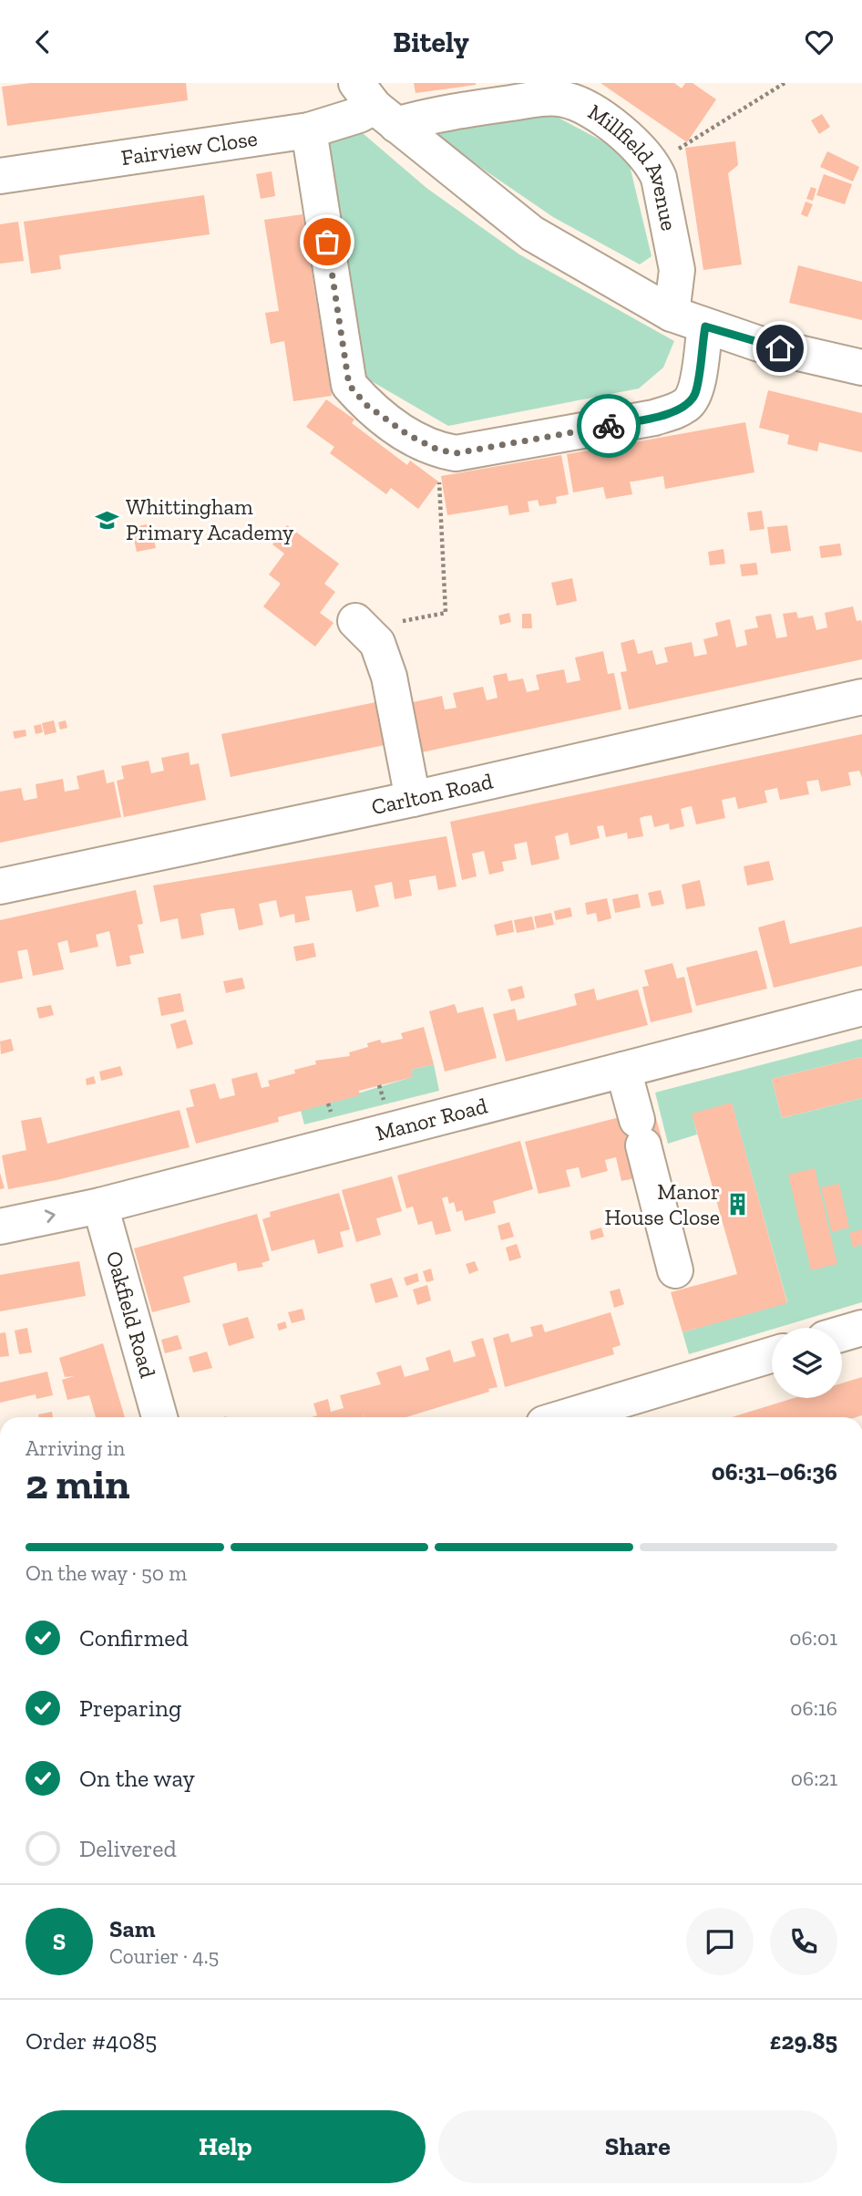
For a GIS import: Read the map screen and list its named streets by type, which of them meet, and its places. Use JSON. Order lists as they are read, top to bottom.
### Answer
{
  "streets": {
    "street": [
      "Fairview Close",
      "Millfield Avenue",
      "Carlton Road",
      "Manor Road",
      "Oakfield Road"
    ]
  },
  "crossings": [
    ["Fairview Close", "Millfield Avenue"],
    ["Manor Road", "Oakfield Road"]
  ],
  "places": {
    "school or university": ["Whittingham Primary Academy"],
    "building": ["Manor House Close"]
  },
  "page": {
    "header": "Bitely",
    "heading": ["2 min", "Arriving in", "06:31–06:36"],
    "panel": [
      "Sam",
      "Courier · 4.5",
      "Order #4085",
      "£29.85"
    ],
    "bar": "On the way · 50 m",
    "list": [
      ["Confirmed", "06:01"],
      ["Preparing", "06:16"],
      ["On the way", "06:21"],
      "Delivered"
    ],
    "round": "S",
    "buttons": ["Help", "Share"]
  }
}
